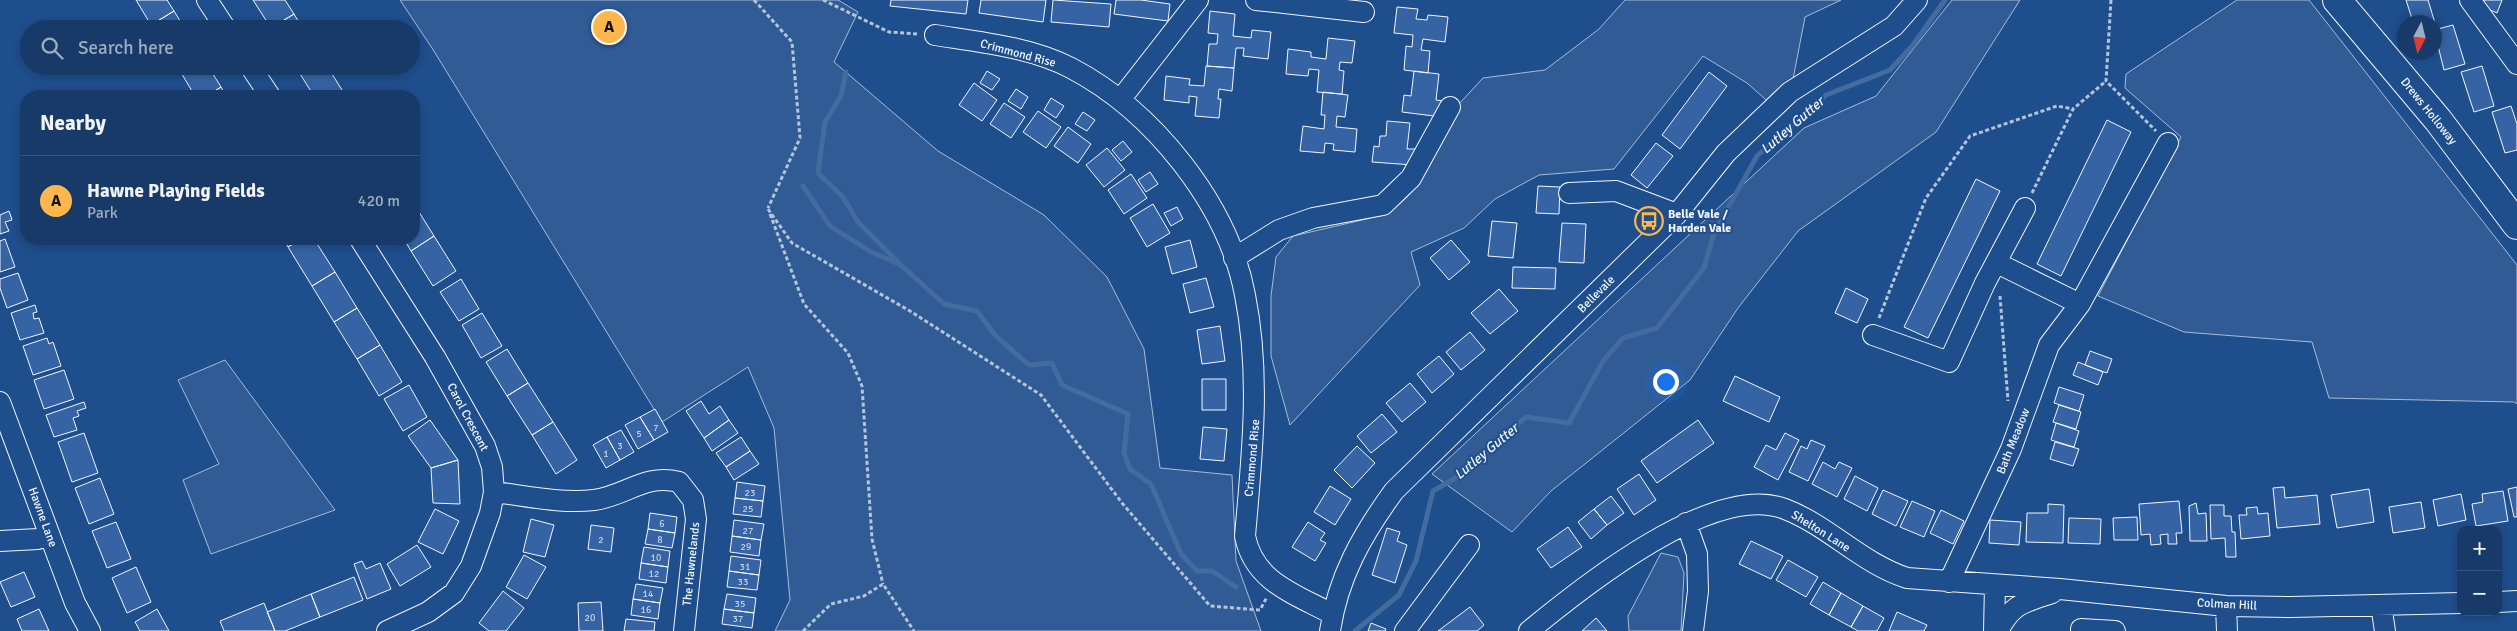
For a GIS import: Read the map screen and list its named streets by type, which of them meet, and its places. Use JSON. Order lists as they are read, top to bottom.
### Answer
{
  "streets": {
    "highway": ["Drews Holloway"],
    "street": [
      "Crimmond Rise",
      "Bellevale",
      "Carol Crescent",
      "Bath Meadow",
      "Hawne Lane",
      "Shelton Lane",
      "The Hawnelands",
      "Colman Hill"
    ]
  },
  "crossings": [
    ["Crimmond Rise", "Bellevale"],
    ["Carol Crescent", "The Hawnelands"],
    ["Bath Meadow", "Shelton Lane"],
    ["Shelton Lane", "Colman Hill"]
  ],
  "water": ["Lutley Gutter"],
  "places": {
    "bus stop": ["Belle Vale / Harden Vale"]
  },
  "house_numbers": [
    "7",
    "5",
    "3",
    "1",
    "23",
    "25",
    "6",
    "27",
    "2",
    "8",
    "29",
    "10",
    "31",
    "12",
    "33",
    "14",
    "35",
    "16",
    "20",
    "37"
  ],
  "north": "bottom",
  "page": {
    "pins": "A",
    "search": "Search here",
    "heading": "Nearby",
    "list": [
      {
        "mark": "A",
        "name": "Hawne Playing Fields",
        "note": "Park",
        "value": "420 m"
      }
    ],
    "map_buttons": ["+", "−"]
  }
}
